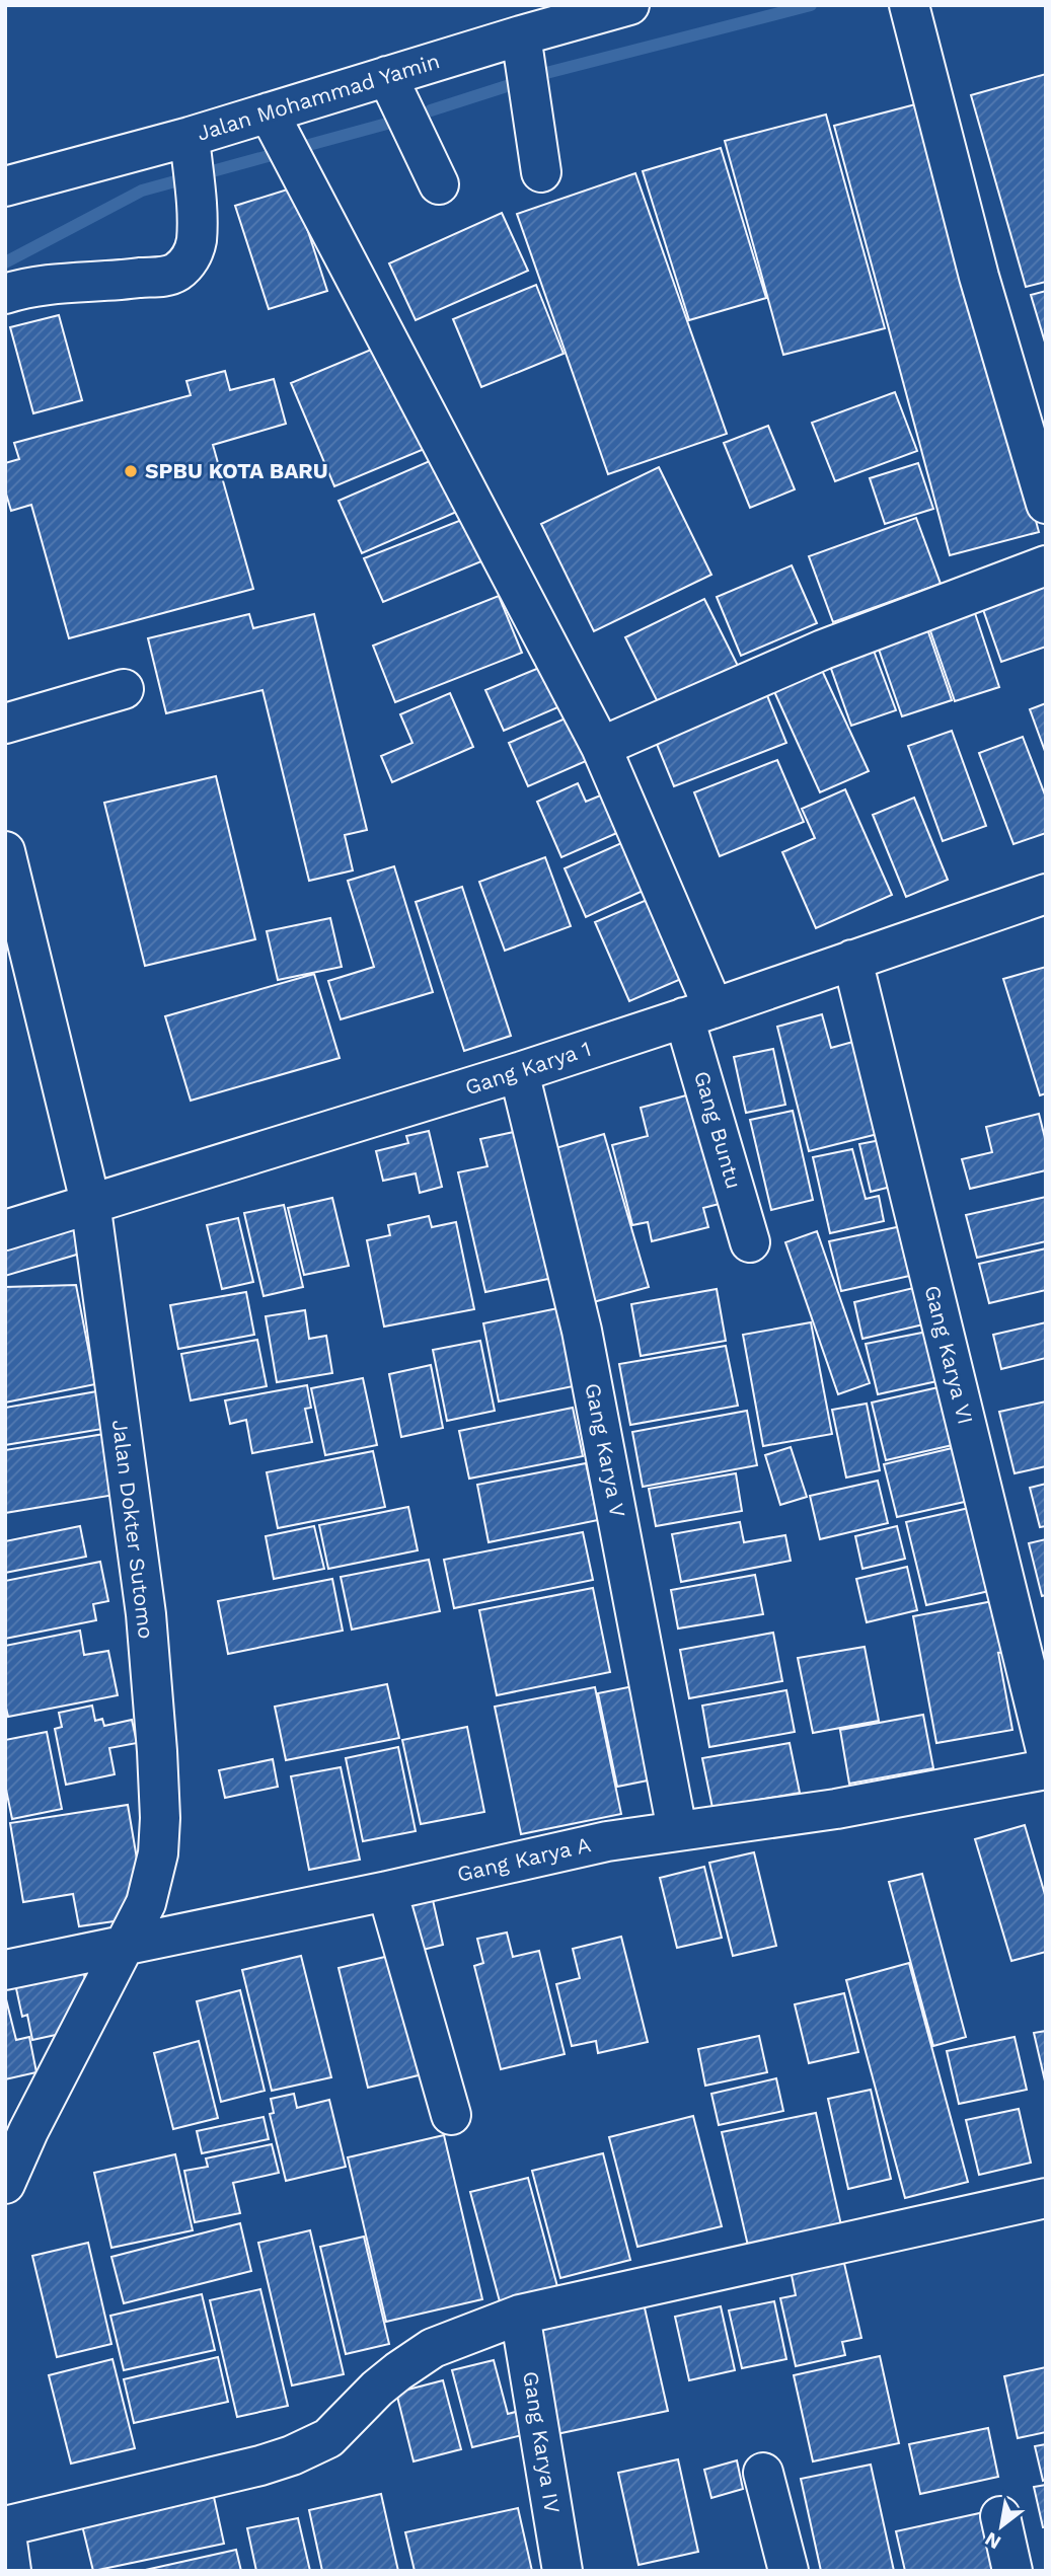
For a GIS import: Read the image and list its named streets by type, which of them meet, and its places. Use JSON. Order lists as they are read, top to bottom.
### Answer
{
  "streets": {
    "street": [
      "Jalan Mohammad Yamin",
      "Gang Karya 1",
      "Gang Buntu",
      "Gang Karya VI",
      "Gang Karya V",
      "Jalan Dokter Sutomo",
      "Gang Karya A",
      "Gang Karya IV"
    ]
  },
  "crossings": [
    ["Jalan Mohammad Yamin", "Gang Buntu"],
    ["Gang Karya 1", "Gang Buntu"],
    ["Gang Karya 1", "Gang Karya VI"],
    ["Gang Karya 1", "Gang Karya V"],
    ["Gang Karya 1", "Jalan Dokter Sutomo"],
    ["Gang Karya V", "Gang Karya A"],
    ["Jalan Dokter Sutomo", "Gang Karya A"]
  ],
  "places": ["SPBU KOTA BARU"],
  "north": "bottom left"
}
